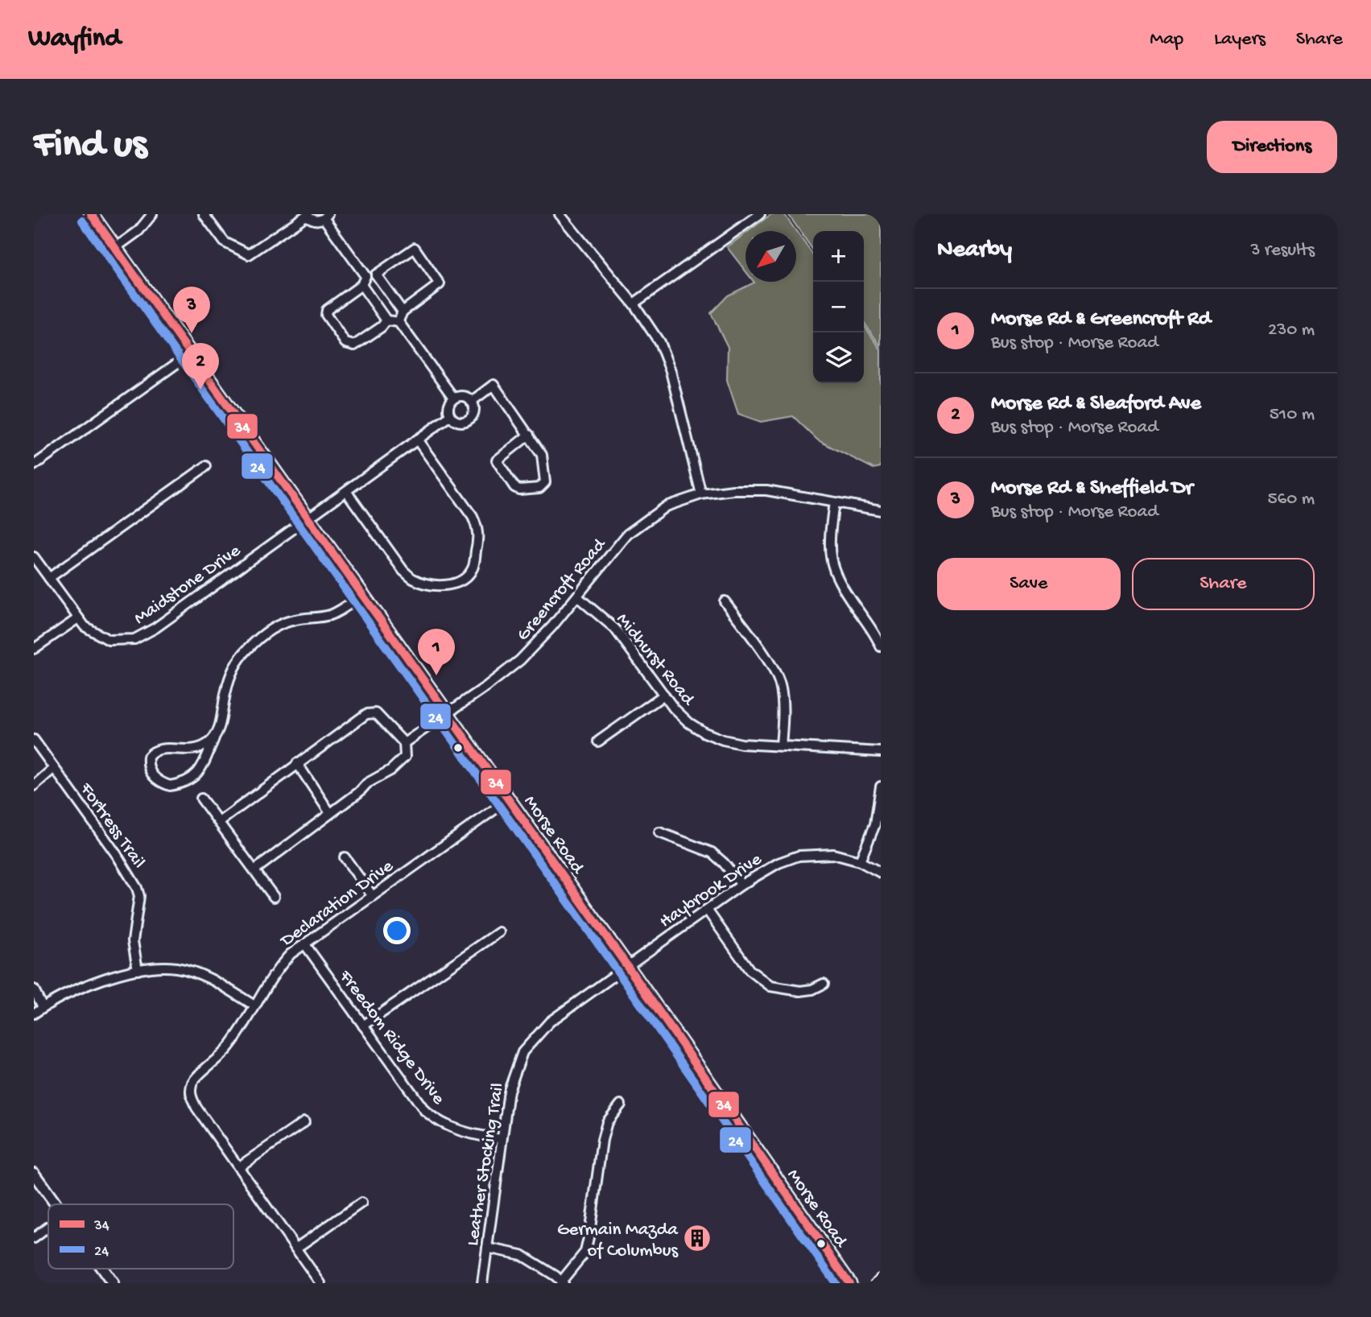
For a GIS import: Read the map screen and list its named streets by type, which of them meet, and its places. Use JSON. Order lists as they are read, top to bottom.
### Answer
{
  "streets": {
    "main road": ["Morse Road"],
    "street": [
      "Maidstone Drive",
      "Greencroft Road",
      "Midhurst Road",
      "Fortress Trail",
      "Haybrook Drive",
      "Declaration Drive",
      "Freedom Ridge Drive",
      "Leather Stocking Trail"
    ]
  },
  "crossings": [
    ["Maidstone Drive", "Morse Road"],
    ["Greencroft Road", "Midhurst Road"],
    ["Greencroft Road", "Morse Road"],
    ["Morse Road", "Haybrook Drive"],
    ["Morse Road", "Declaration Drive"],
    ["Morse Road", "Leather Stocking Trail"],
    ["Haybrook Drive", "Leather Stocking Trail"],
    ["Declaration Drive", "Freedom Ridge Drive"],
    ["Freedom Ridge Drive", "Leather Stocking Trail"]
  ],
  "places": {
    "building": ["Germain Mazda of Columbus"]
  },
  "lines": ["transit line 34", "transit line 24"],
  "legend": ["34", "24"],
  "north": "bottom left",
  "page": {
    "header": "Wayfind",
    "nav": ["Map", "Layers", "Share"],
    "buttons": [
      "Directions",
      ["Save", "Share"]
    ],
    "title": "Find us",
    "heading": ["Nearby", "3 results"],
    "map_buttons": ["+", "−"],
    "pins": ["3", "2", "1"],
    "list": [
      {
        "mark": "1",
        "name": "Morse Rd & Greencroft Rd",
        "note": "Bus stop · Morse Road",
        "value": "230 m"
      },
      {
        "mark": "2",
        "name": "Morse Rd & Sleaford Ave",
        "note": "Bus stop · Morse Road",
        "value": "510 m"
      },
      {
        "mark": "3",
        "name": "Morse Rd & Sheffield Dr",
        "note": "Bus stop · Morse Road",
        "value": "560 m"
      }
    ]
  }
}
